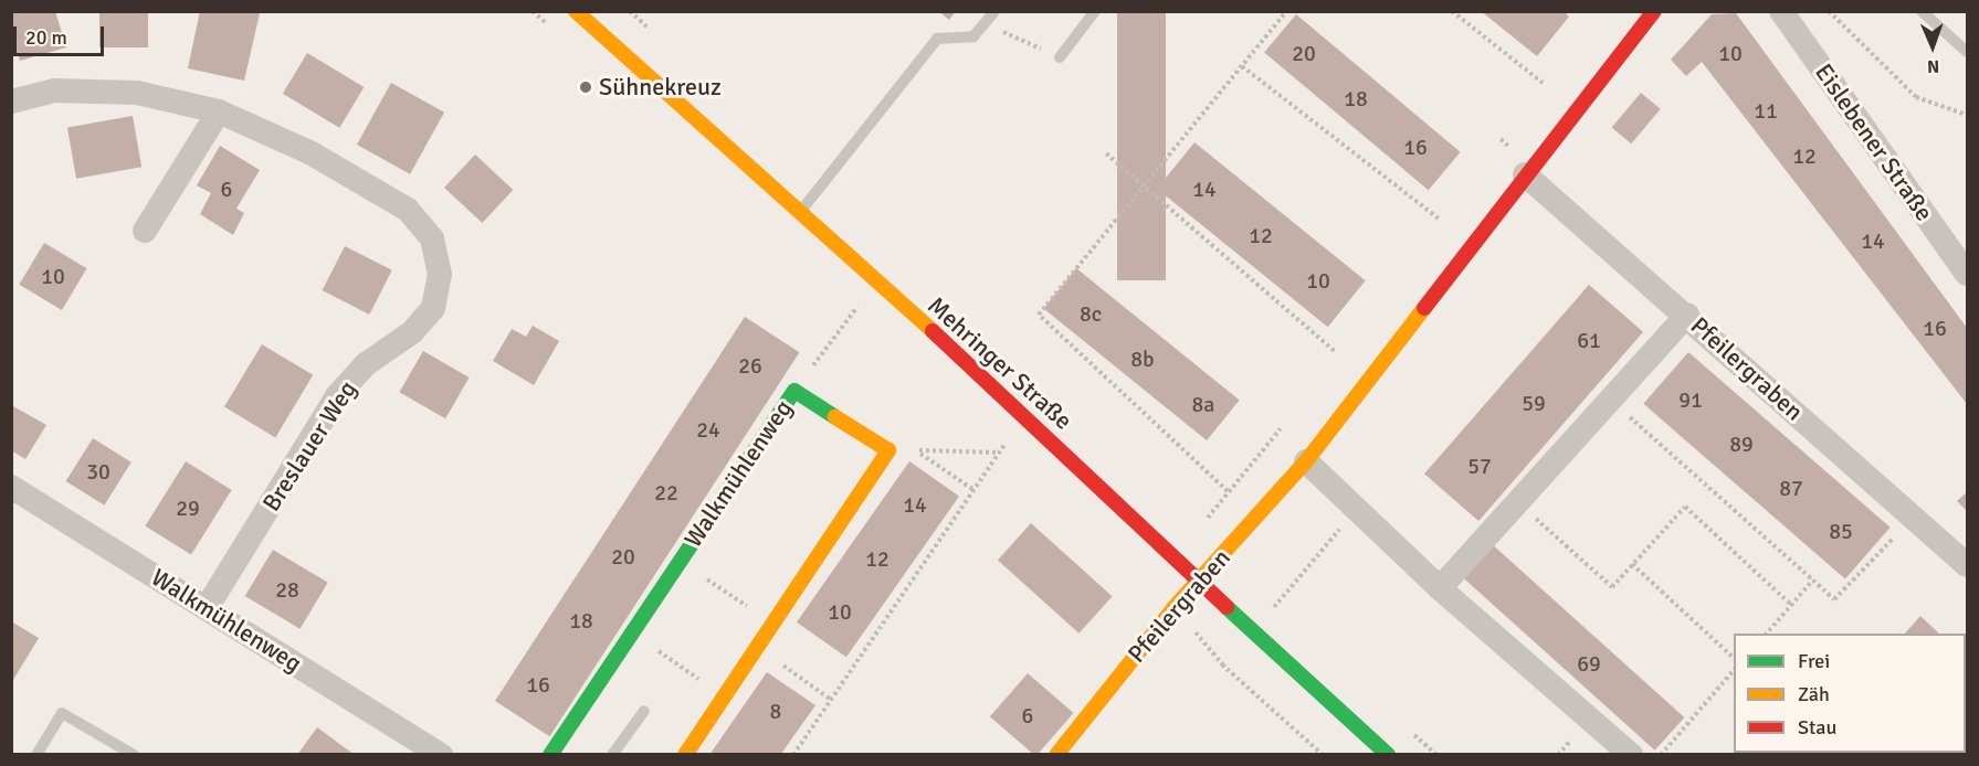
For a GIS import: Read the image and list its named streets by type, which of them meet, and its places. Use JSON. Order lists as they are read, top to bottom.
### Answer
{
  "streets": {
    "street": [
      "Eislebener Straße",
      "Mehringer Straße",
      "Pfeilergraben",
      "Breslauer Weg",
      "Walkmühlenweg"
    ]
  },
  "crossings": [
    ["Mehringer Straße", "Pfeilergraben"],
    ["Breslauer Weg", "Walkmühlenweg"]
  ],
  "places": ["Sühnekreuz"],
  "house_numbers": [
    "20",
    "10",
    "18",
    "11",
    "16",
    "12",
    "6",
    "14",
    "12",
    "14",
    "10",
    "10",
    "8c",
    "16",
    "61",
    "8b",
    "26",
    "91",
    "59",
    "8a",
    "24",
    "89",
    "57",
    "30",
    "87",
    "22",
    "14",
    "29",
    "85",
    "20",
    "12",
    "28",
    "10",
    "18",
    "69",
    "16",
    "8",
    "6"
  ],
  "legend": ["Frei", "Zäh", "Stau"],
  "scale_bar": "20 m",
  "north": "bottom"
}
